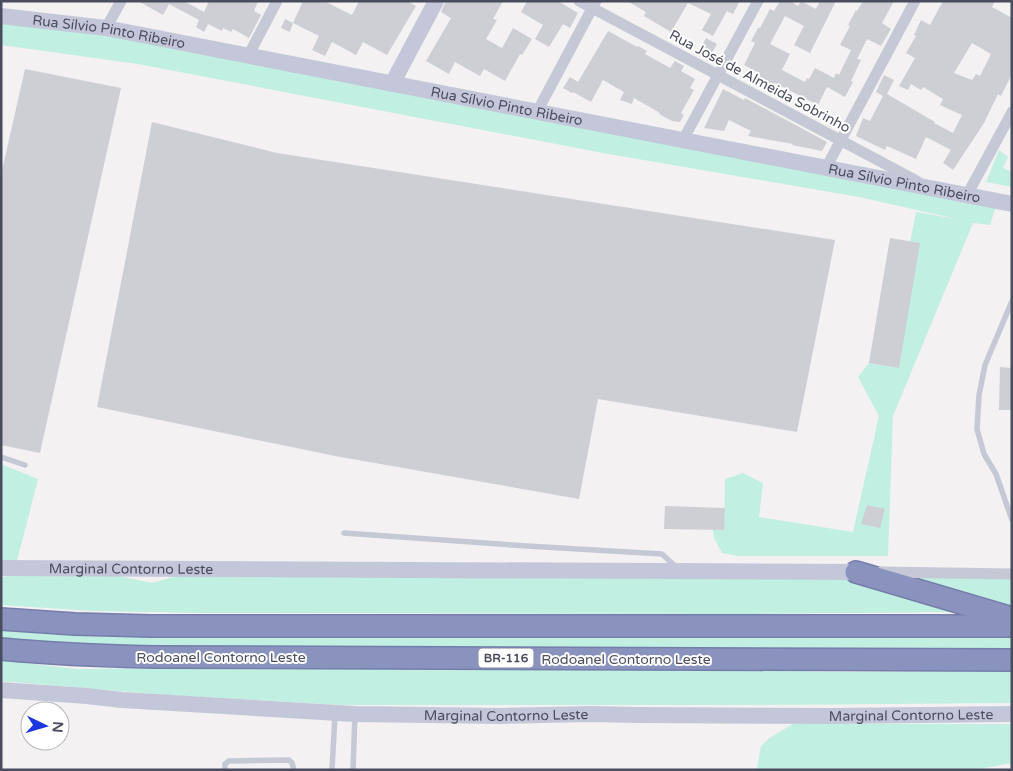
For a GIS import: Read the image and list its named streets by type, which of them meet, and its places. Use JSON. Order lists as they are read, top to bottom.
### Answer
{
  "streets": {
    "highway": ["Rodoanel Contorno Leste", "BR-116"],
    "main road": ["Rua Sílvio Pinto Ribeiro", "Marginal Contorno Leste"],
    "street": ["Rua José de Almeida Sobrinho"]
  },
  "crossings": [
    ["Rua Sílvio Pinto Ribeiro", "Rua José de Almeida Sobrinho"]
  ],
  "north": "right"
}
